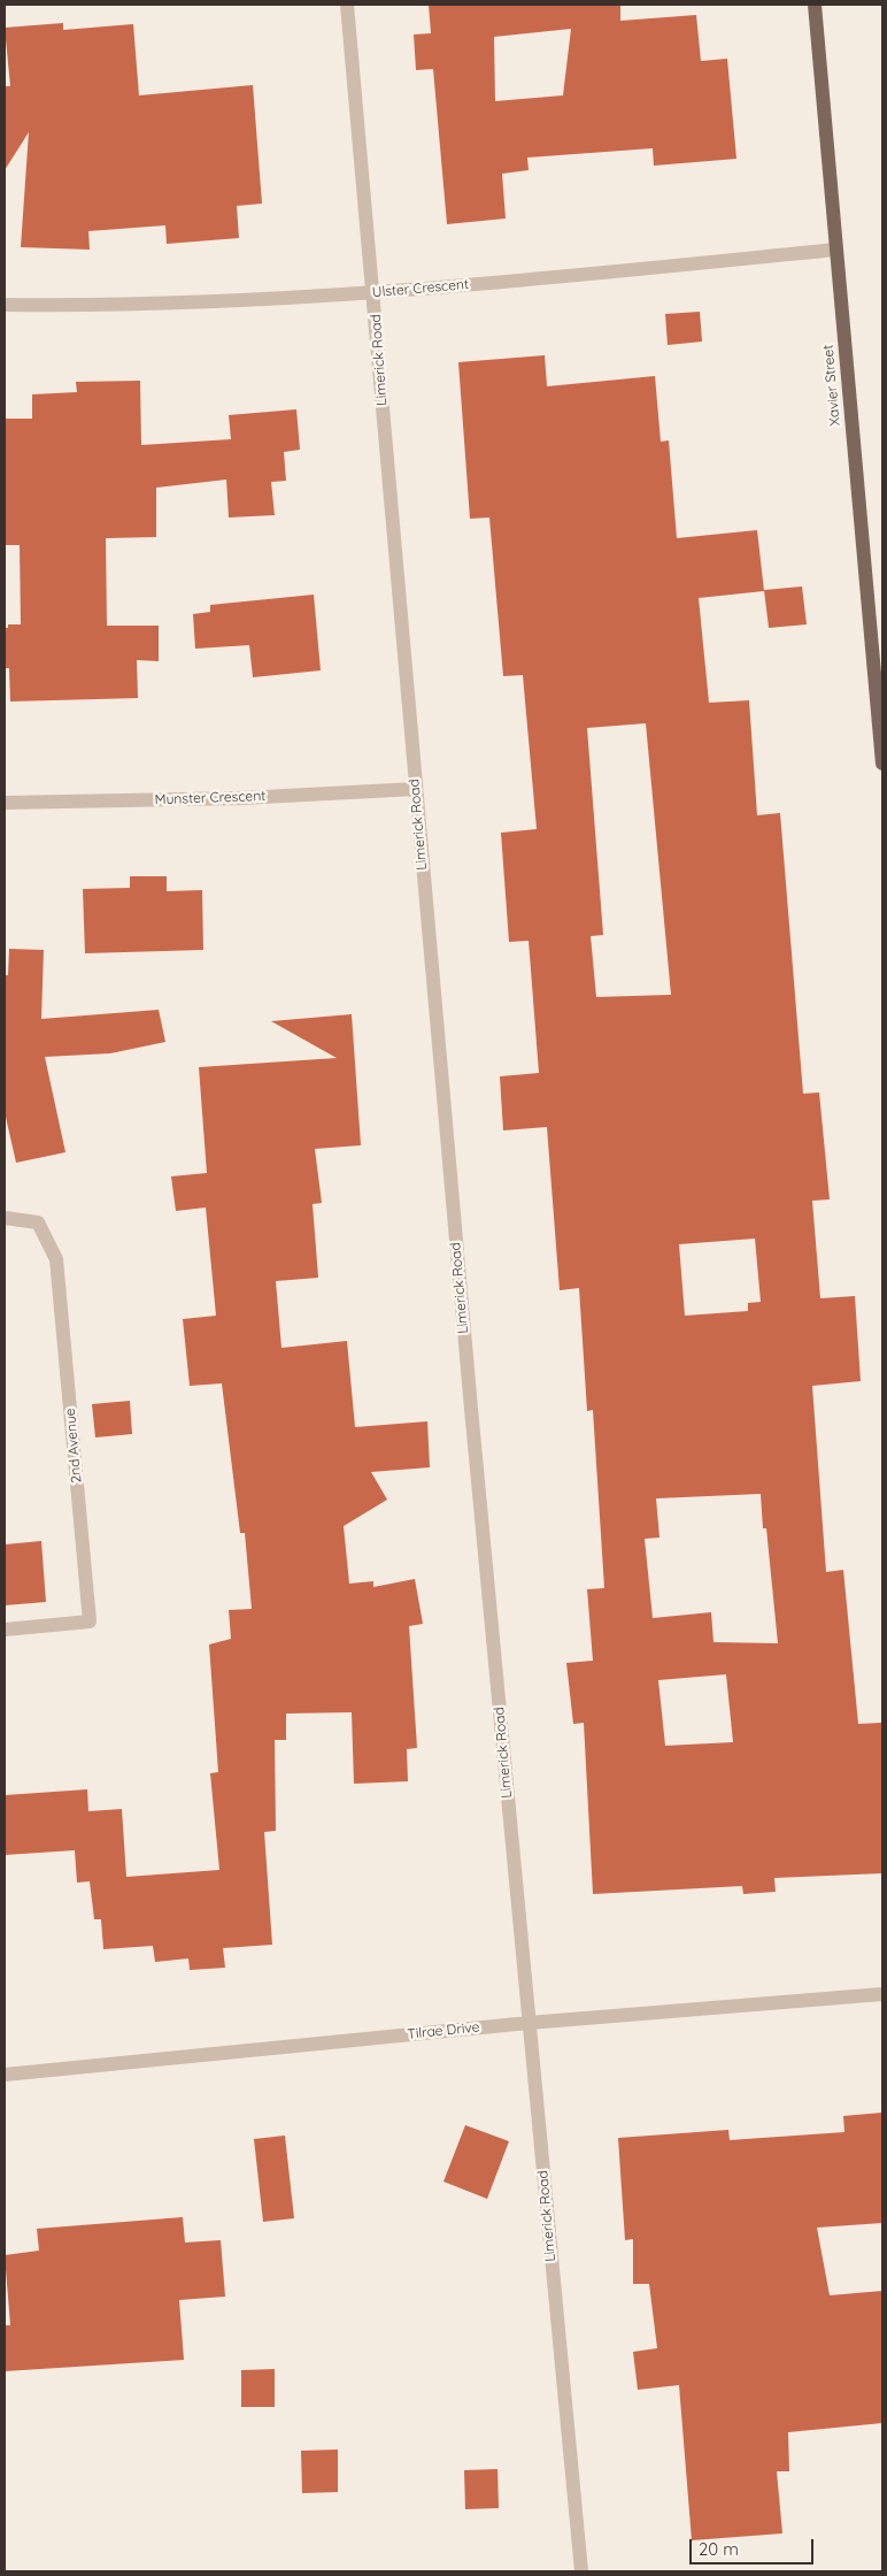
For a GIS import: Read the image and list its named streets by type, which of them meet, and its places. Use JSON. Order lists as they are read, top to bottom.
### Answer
{
  "streets": {
    "main road": ["Xavier Street"],
    "street": [
      "Ulster Crescent",
      "Limerick Road",
      "Munster Crescent",
      "2nd Avenue",
      "Tilrae Drive"
    ]
  },
  "crossings": [
    ["Ulster Crescent", "Limerick Road"],
    ["Ulster Crescent", "Xavier Street"],
    ["Limerick Road", "Munster Crescent"],
    ["Limerick Road", "Tilrae Drive"]
  ],
  "scale_bar": "20 m"
}
